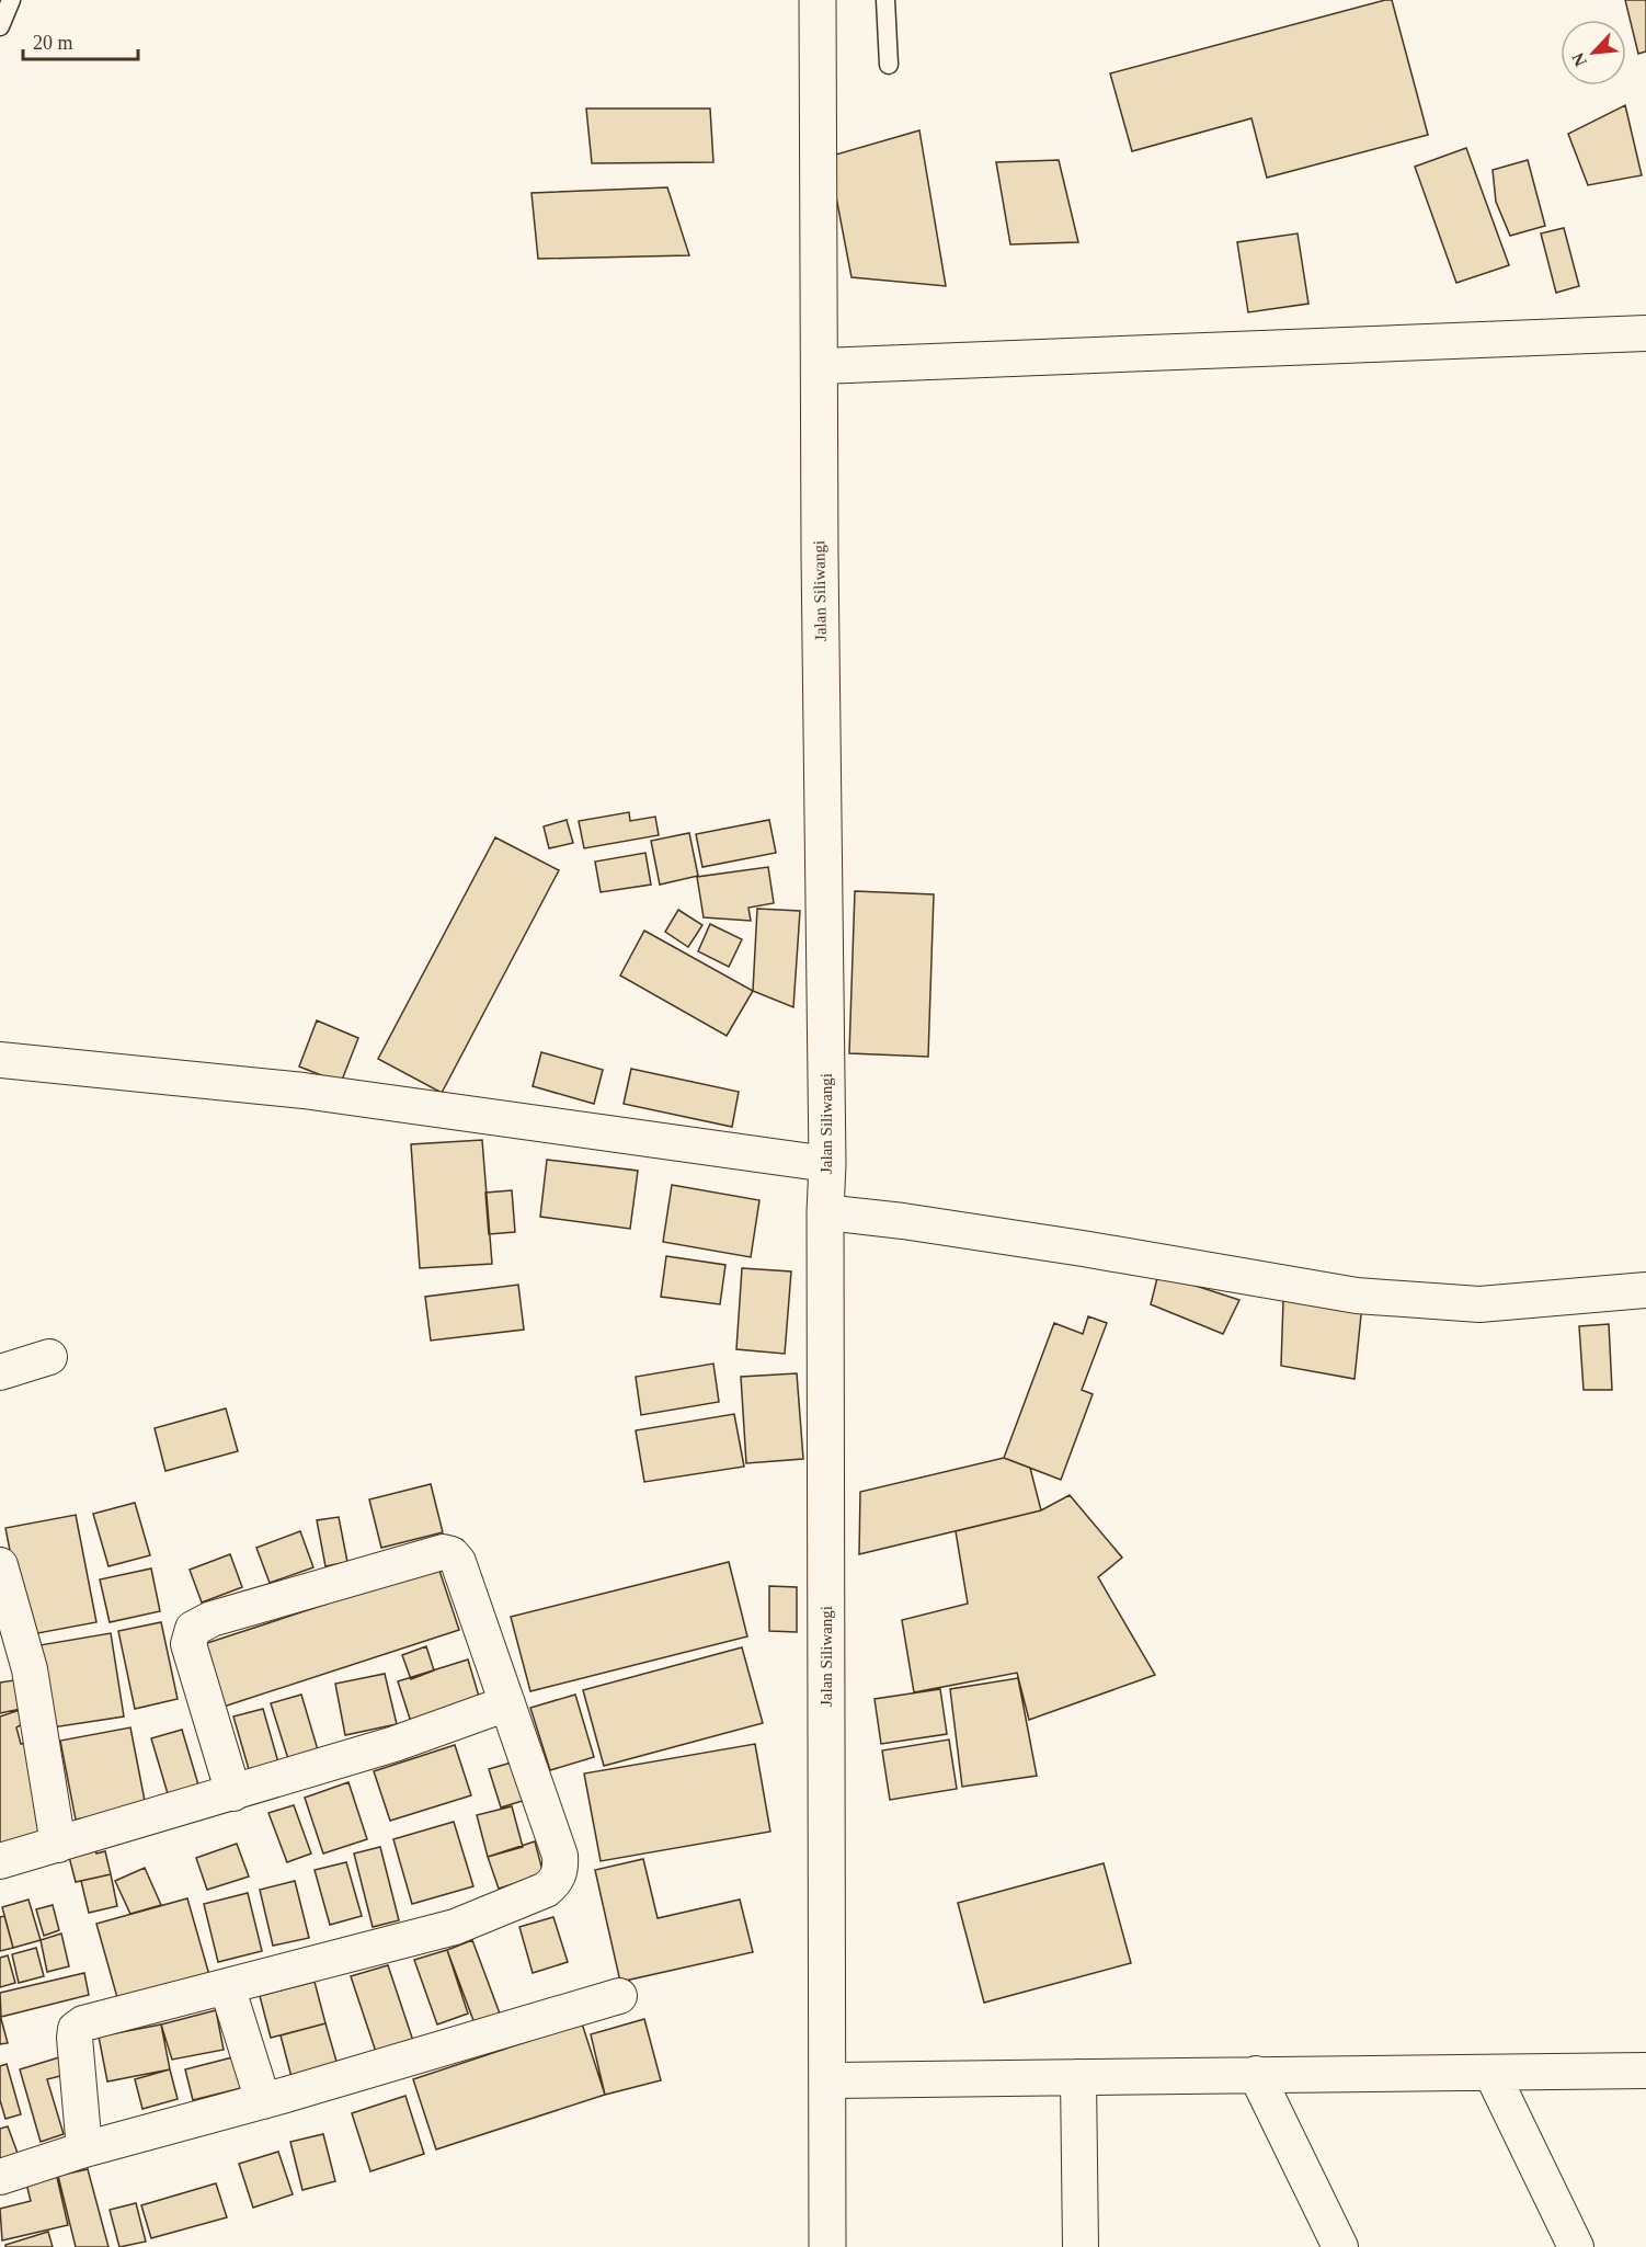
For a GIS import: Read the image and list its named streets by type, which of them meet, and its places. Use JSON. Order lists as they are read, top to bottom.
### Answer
{
  "streets": {
    "main road": ["Jalan Siliwangi"]
  },
  "scale_bar": "20 m",
  "north": "bottom left"
}
